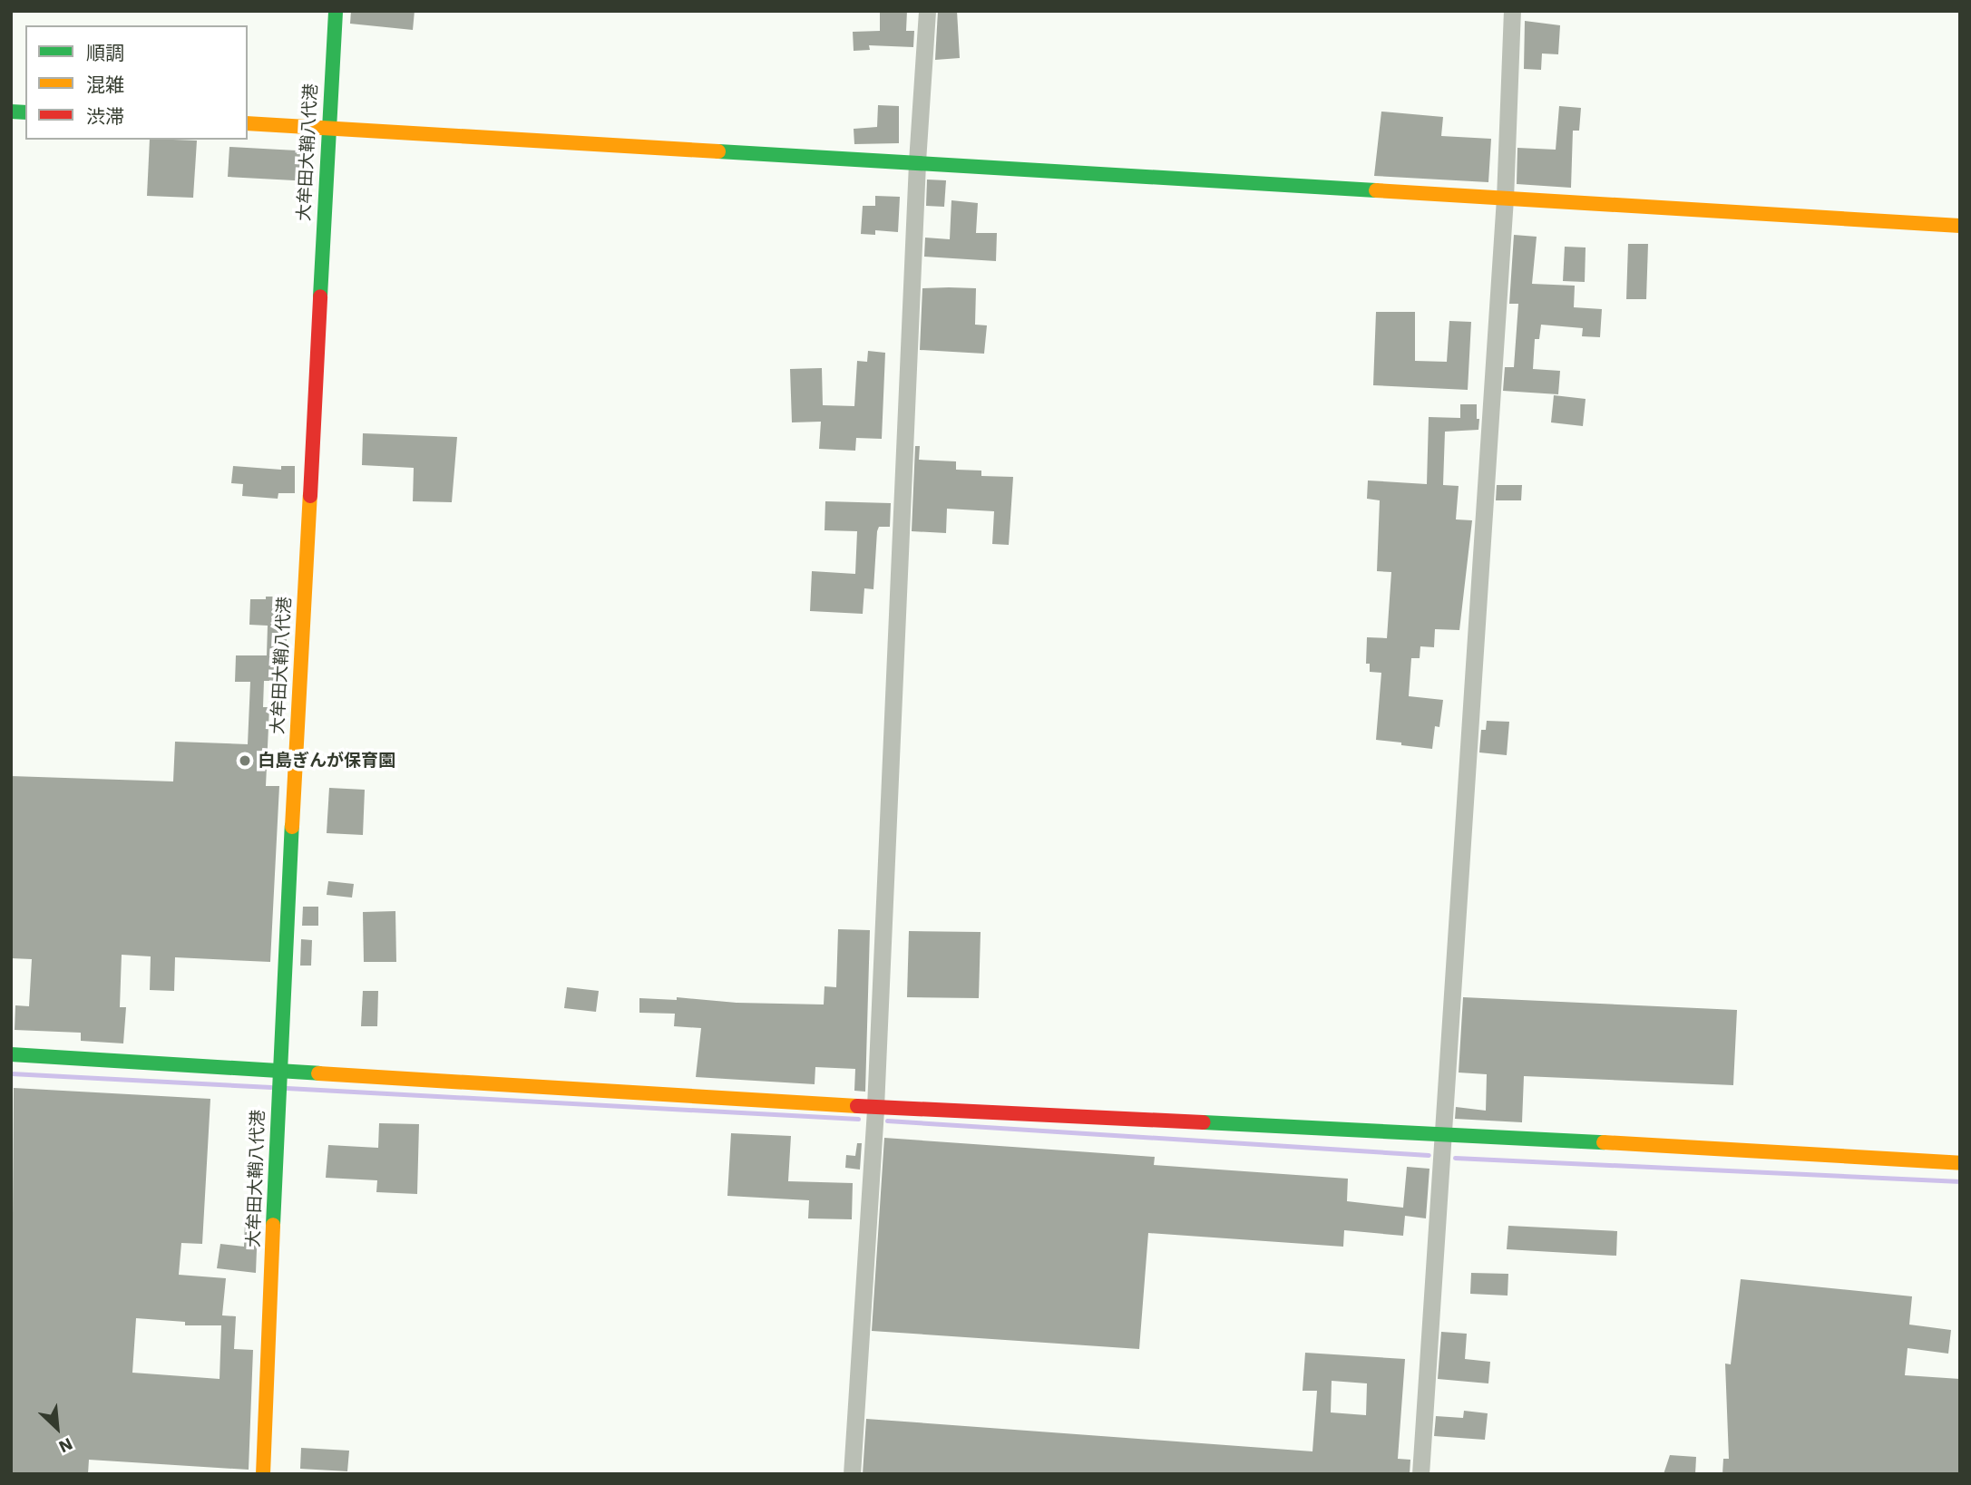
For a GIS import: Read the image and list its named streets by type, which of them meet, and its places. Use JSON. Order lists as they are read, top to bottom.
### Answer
{
  "streets": {
    "street": ["大牟田大鞘八代港"]
  },
  "places": ["白島ぎんが保育園"],
  "legend": ["順調", "混雑", "渋滞"],
  "north": "bottom right"
}
